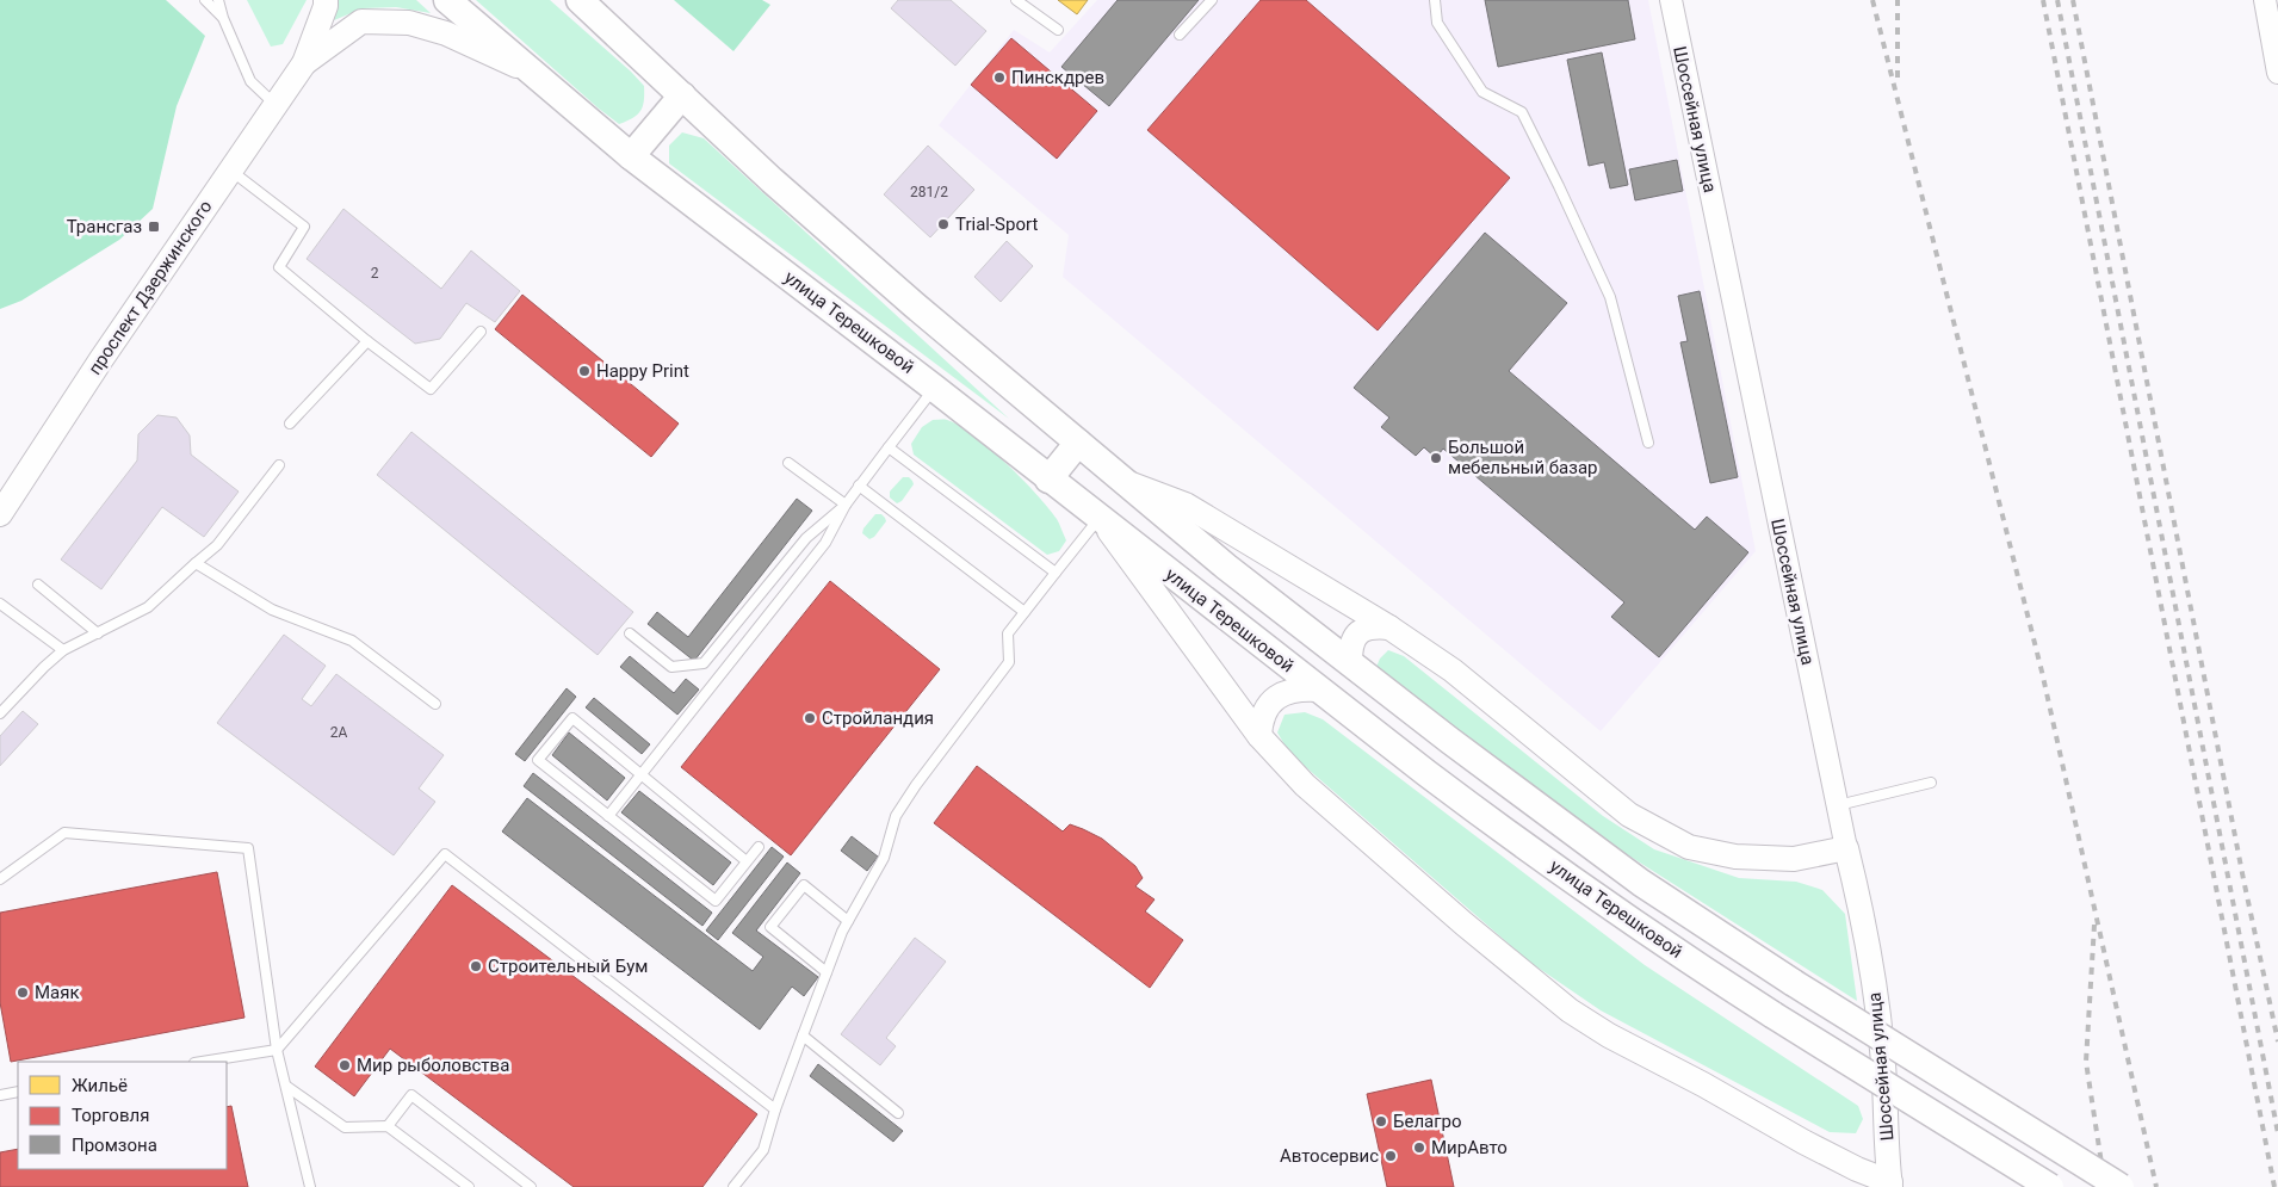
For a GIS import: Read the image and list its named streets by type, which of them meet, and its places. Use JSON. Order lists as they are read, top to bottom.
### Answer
{
  "streets": {
    "main road": ["Шоссейная улица", "проспект Дзержинского", "улица Терешковой"]
  },
  "places": {
    "other": [
      "Пинскдрев",
      "Trial-Sport",
      "Happy Print",
      "Большой мебельный базар",
      "Стройландия",
      "Строительный Бум",
      "Маяк",
      "Мир рыболовства",
      "Белагро",
      "МирАвто",
      "Автосервис"
    ],
    "transit": ["Трансгаз"]
  },
  "house_numbers": ["281/2", "2", "2А"],
  "legend": ["Жильё", "Торговля", "Промзона"]
}
